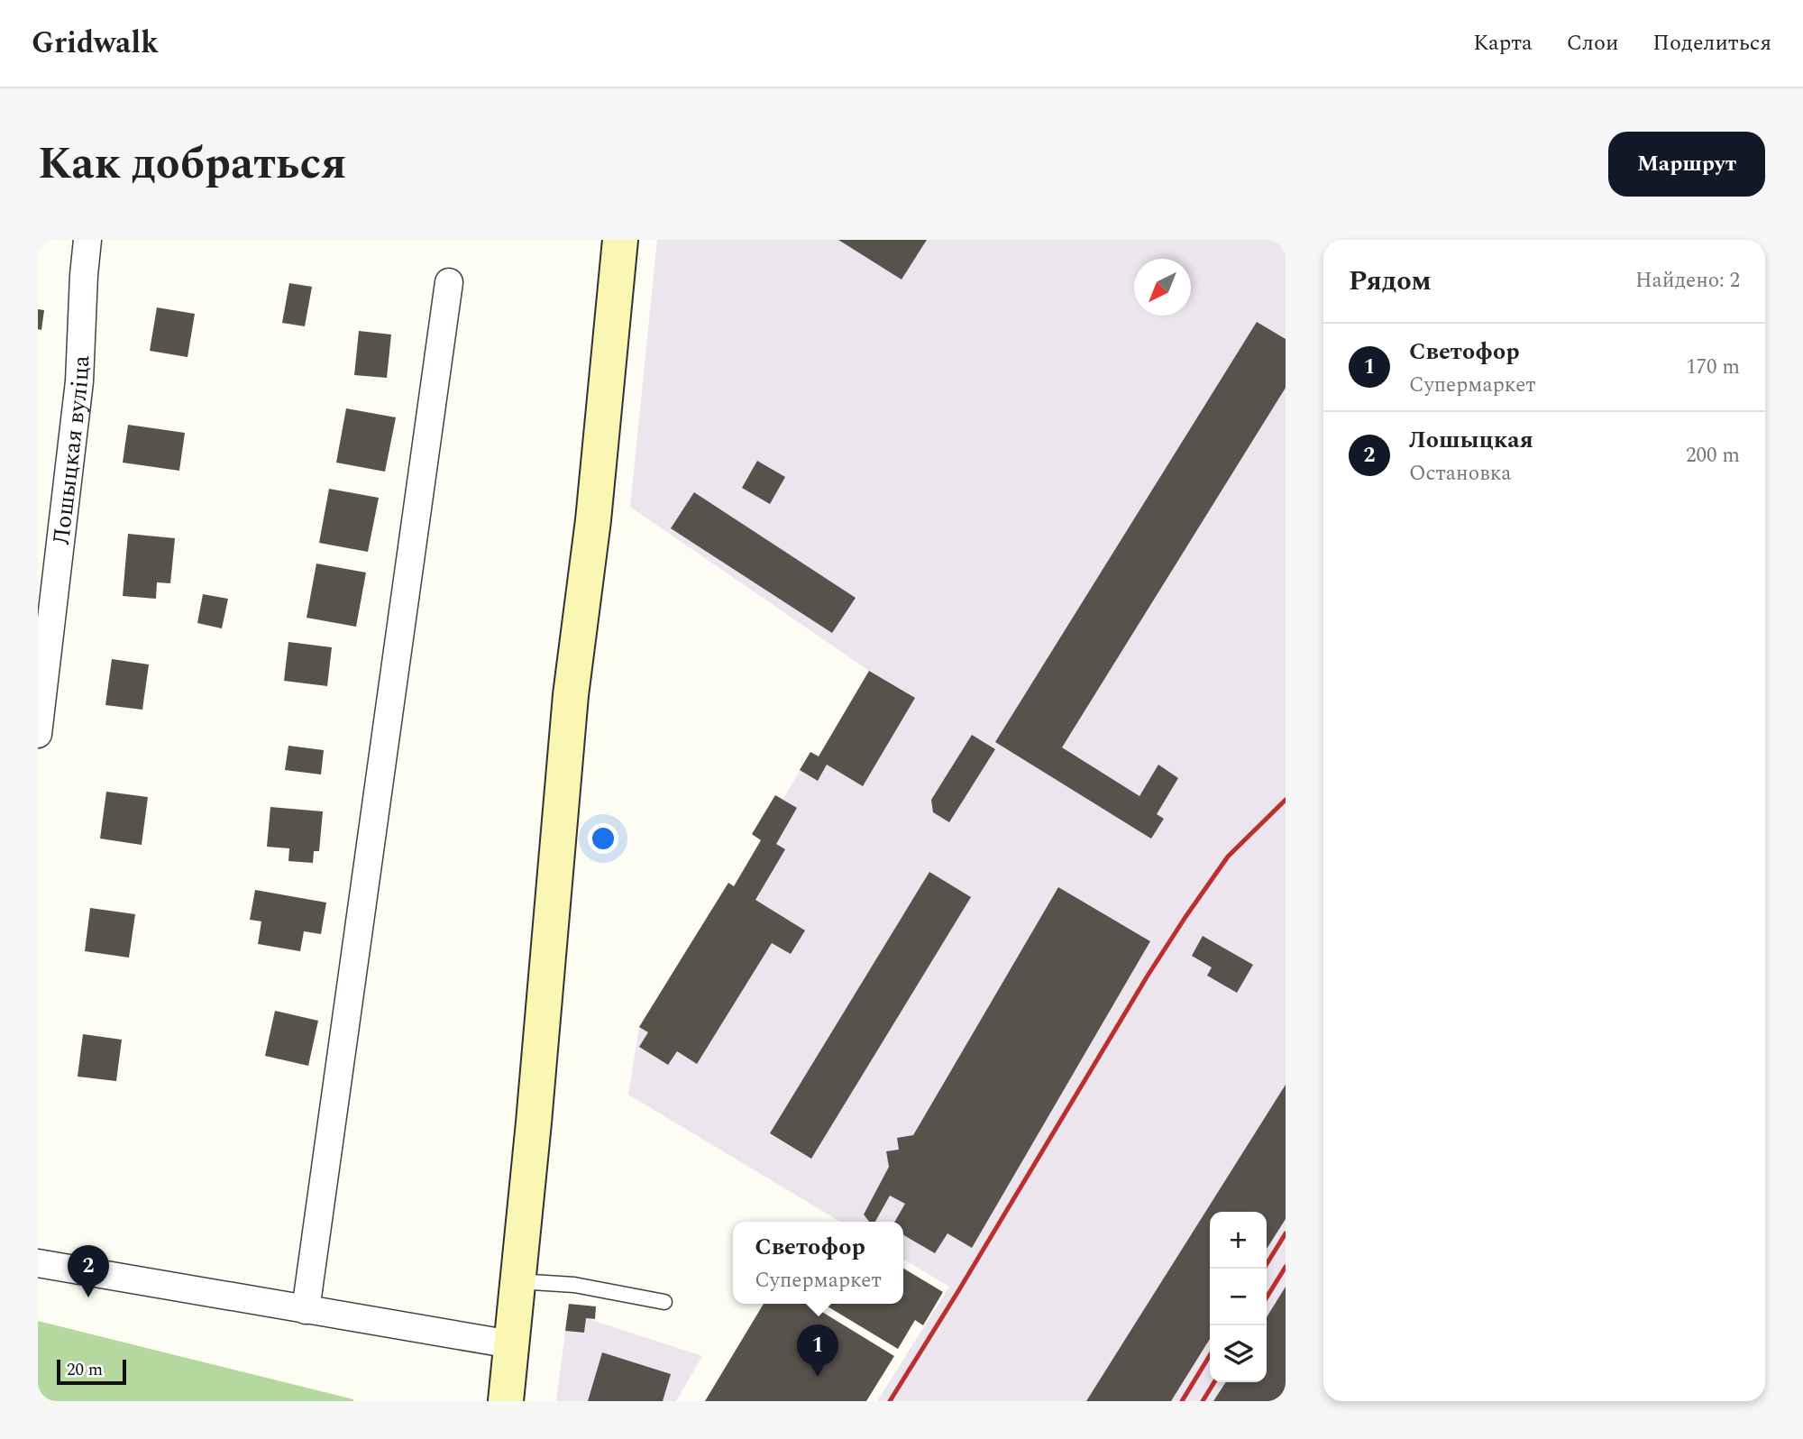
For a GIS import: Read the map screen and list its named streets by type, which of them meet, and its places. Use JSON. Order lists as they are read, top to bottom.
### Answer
{
  "streets": {
    "street": ["Лошыцкая вуліца"]
  },
  "scale_bar": "20 m",
  "north": "bottom left",
  "page": {
    "header": "Gridwalk",
    "nav": ["Карта", "Слои", "Поделиться"],
    "title": "Как добраться",
    "buttons": "Маршрут",
    "heading": ["Рядом", "Найдено: 2"],
    "list": [
      {
        "mark": "1",
        "name": "Светофор",
        "note": "Супермаркет",
        "value": "170 m"
      },
      {
        "mark": "2",
        "name": "Лошыцкая",
        "note": "Остановка",
        "value": "200 m"
      }
    ],
    "map_buttons": ["+", "−"],
    "popup": ["Светофор", "Супермаркет"],
    "pins": ["2", "1"],
    "scale": "20 m"
  }
}
